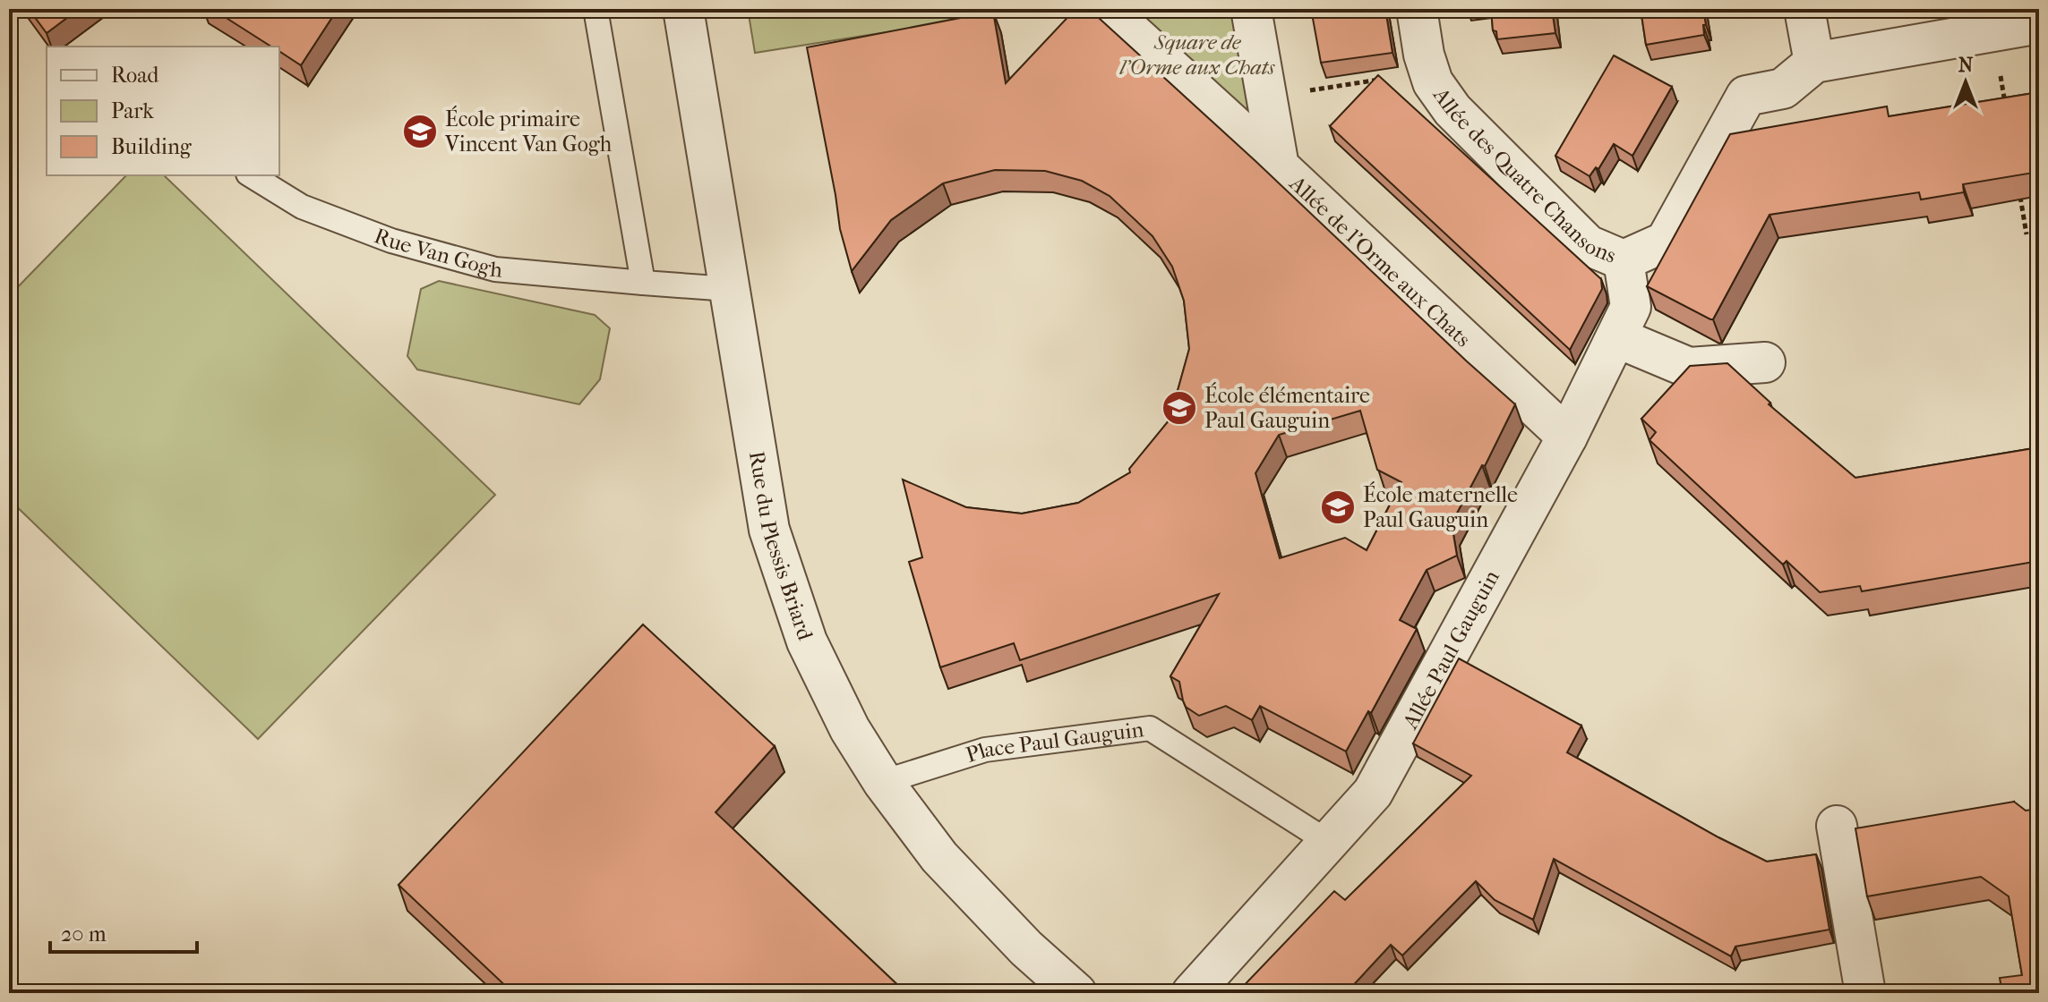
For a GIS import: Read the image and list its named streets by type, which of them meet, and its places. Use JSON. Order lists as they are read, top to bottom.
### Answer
{
  "streets": {
    "street": [
      "Allée des Quatre Chansons",
      "Allée de l'Orme aux Chats",
      "Rue du Plessis Briard",
      "Allée Paul Gauguin"
    ],
    "lane": ["Rue Van Gogh", "Place Paul Gauguin"]
  },
  "crossings": [
    ["Allée des Quatre Chansons", "Allée Paul Gauguin"],
    ["Rue Van Gogh", "Rue du Plessis Briard"],
    ["Allée de l'Orme aux Chats", "Allée Paul Gauguin"],
    ["Rue du Plessis Briard", "Place Paul Gauguin"],
    ["Allée Paul Gauguin", "Place Paul Gauguin"]
  ],
  "parks": ["Square de l'Orme aux Chats"],
  "places": {
    "school or university": ["École primaire Vincent Van Gogh", "École élémentaire Paul Gauguin", "École maternelle Paul Gauguin"]
  },
  "legend": ["Road", "Park", "Building"],
  "scale_bar": "20 m",
  "north": "top"
}
